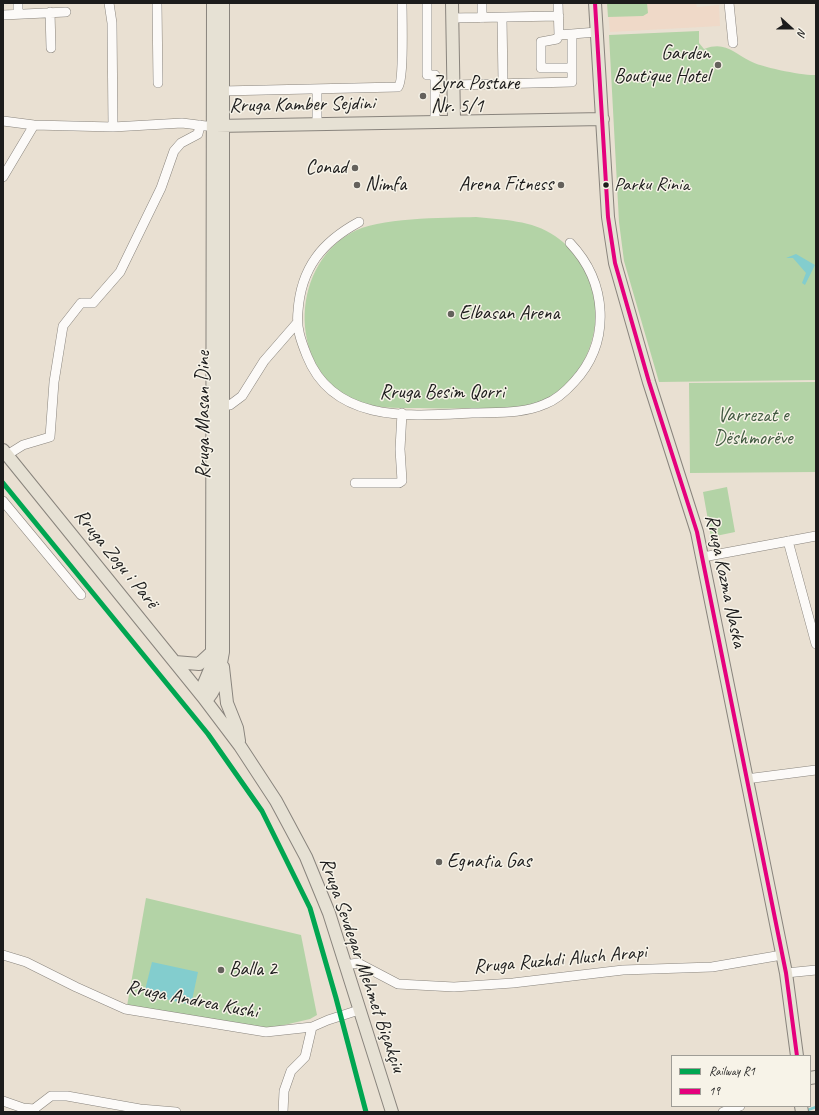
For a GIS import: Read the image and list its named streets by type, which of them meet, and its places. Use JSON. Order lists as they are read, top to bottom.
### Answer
{
  "streets": {
    "main road": [
      "Rruga Kamber Sejdini",
      "Rruga Masan Dine",
      "Rruga Zogu i Parë",
      "Rruga Kozma Naska",
      "Rruga Sevdeqar Mehmet Biçakçiu"
    ],
    "street": ["Rruga Besim Qorri", "Rruga Ruzhdi Alush Arapi", "Rruga Andrea Kushi"]
  },
  "crossings": [
    ["Rruga Kamber Sejdini", "Rruga Masan Dine"],
    ["Rruga Kamber Sejdini", "Rruga Kozma Naska"],
    ["Rruga Masan Dine", "Rruga Zogu i Parë"],
    ["Rruga Masan Dine", "Rruga Sevdeqar Mehmet Biçakçiu"],
    ["Rruga Zogu i Parë", "Rruga Sevdeqar Mehmet Biçakçiu"],
    ["Rruga Kozma Naska", "Rruga Ruzhdi Alush Arapi"],
    ["Rruga Ruzhdi Alush Arapi", "Rruga Sevdeqar Mehmet Biçakçiu"],
    ["Rruga Sevdeqar Mehmet Biçakçiu", "Rruga Andrea Kushi"]
  ],
  "parks": ["Varrezat e Dëshmorëve"],
  "places": [
    "Garden Boutique Hotel",
    "Zyra Postare Nr. 5/1",
    "Conad",
    "Nimfa",
    "Arena Fitness",
    "Parku Rinia",
    "Elbasan Arena",
    "Egnatia Gas",
    "Balla 2"
  ],
  "lines": ["transit line 19", "rail line R1"],
  "legend": ["Railway R1", "19"],
  "north": "right"
}
